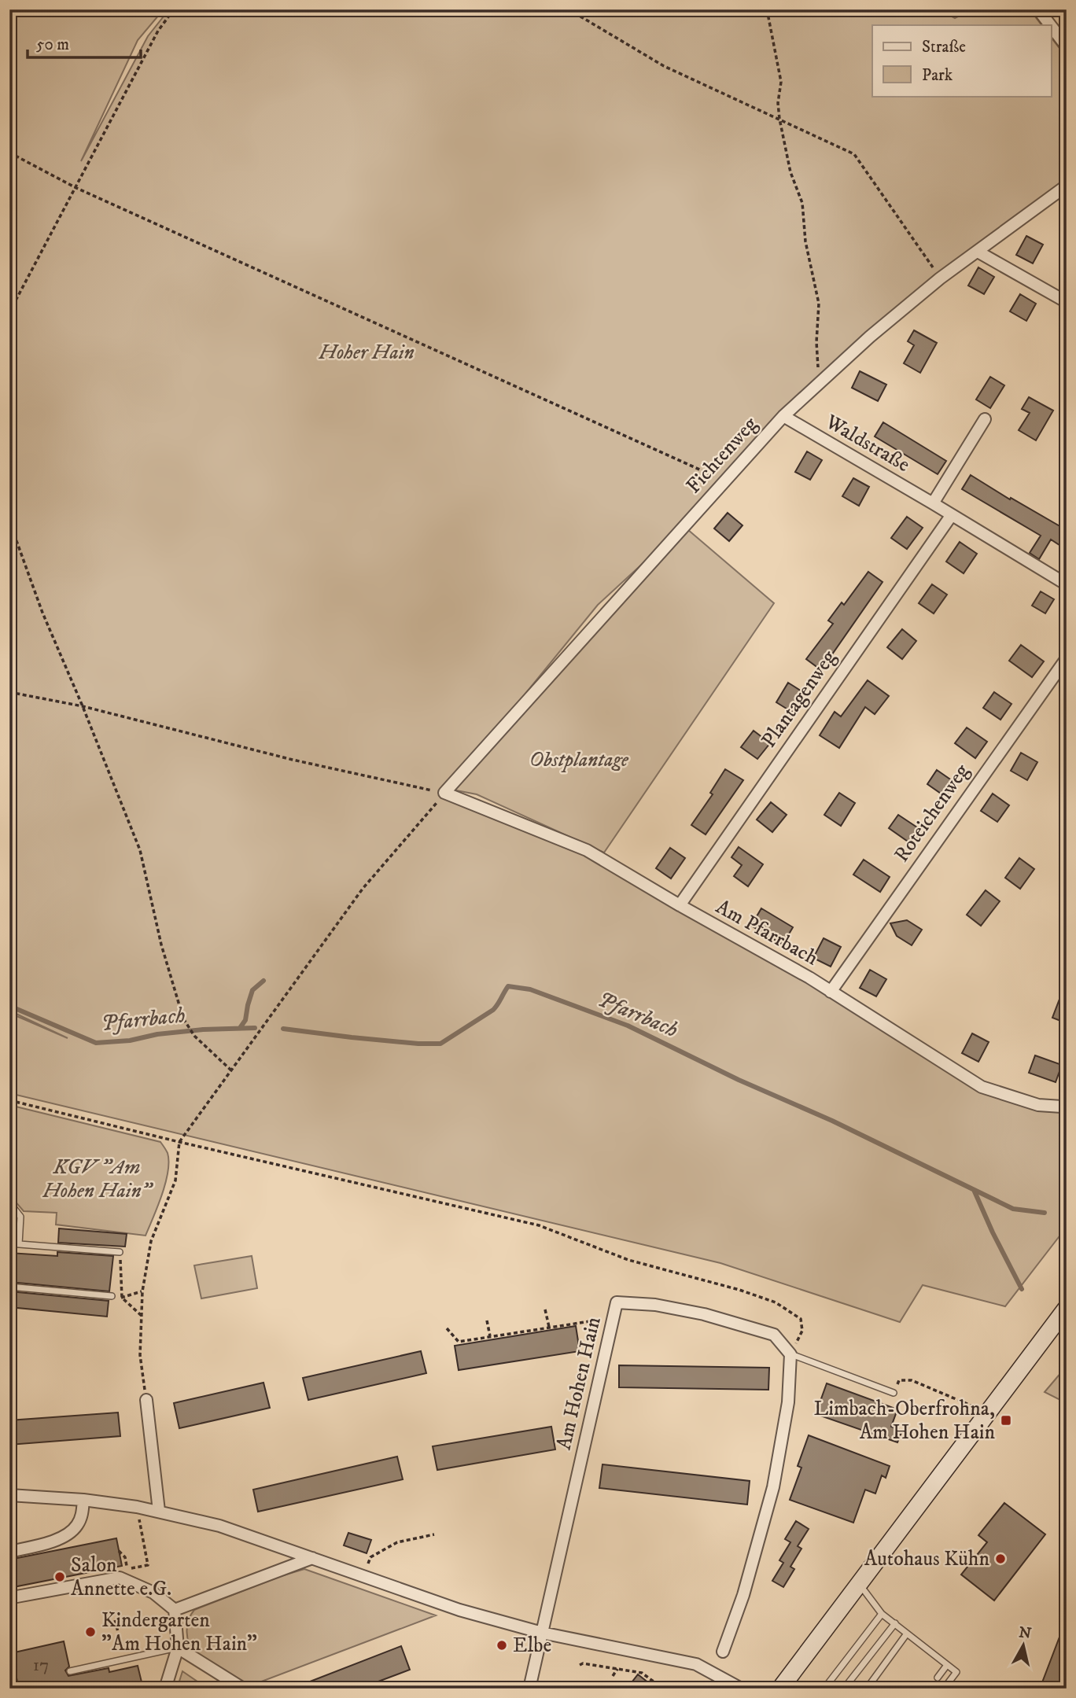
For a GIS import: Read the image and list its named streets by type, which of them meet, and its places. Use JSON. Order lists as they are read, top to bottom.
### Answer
{
  "streets": {
    "street": [
      "Waldstraße",
      "Fichtenweg",
      "Plantagenweg",
      "Roteichenweg",
      "Am Pfarrbach",
      "Am Hohen Hain"
    ]
  },
  "crossings": [
    ["Waldstraße", "Fichtenweg"],
    ["Waldstraße", "Plantagenweg"],
    ["Fichtenweg", "Am Pfarrbach"],
    ["Plantagenweg", "Am Pfarrbach"],
    ["Roteichenweg", "Am Pfarrbach"]
  ],
  "water": ["Pfarrbach"],
  "parks": ["Hoher Hain", "Obstplantage", "KGV \"Am Hohen Hain\""],
  "places": {
    "transit": ["Limbach-Oberfrohna, Am Hohen Hain"],
    "other": [
      "Autohaus Kühn",
      "Salon Annette e.G.",
      "Kindergarten \"Am Hohen Hain\"",
      "Elbe"
    ]
  },
  "house_numbers": ["17"],
  "legend": ["Straße", "Park"],
  "scale_bar": "50 m",
  "north": "top"
}
